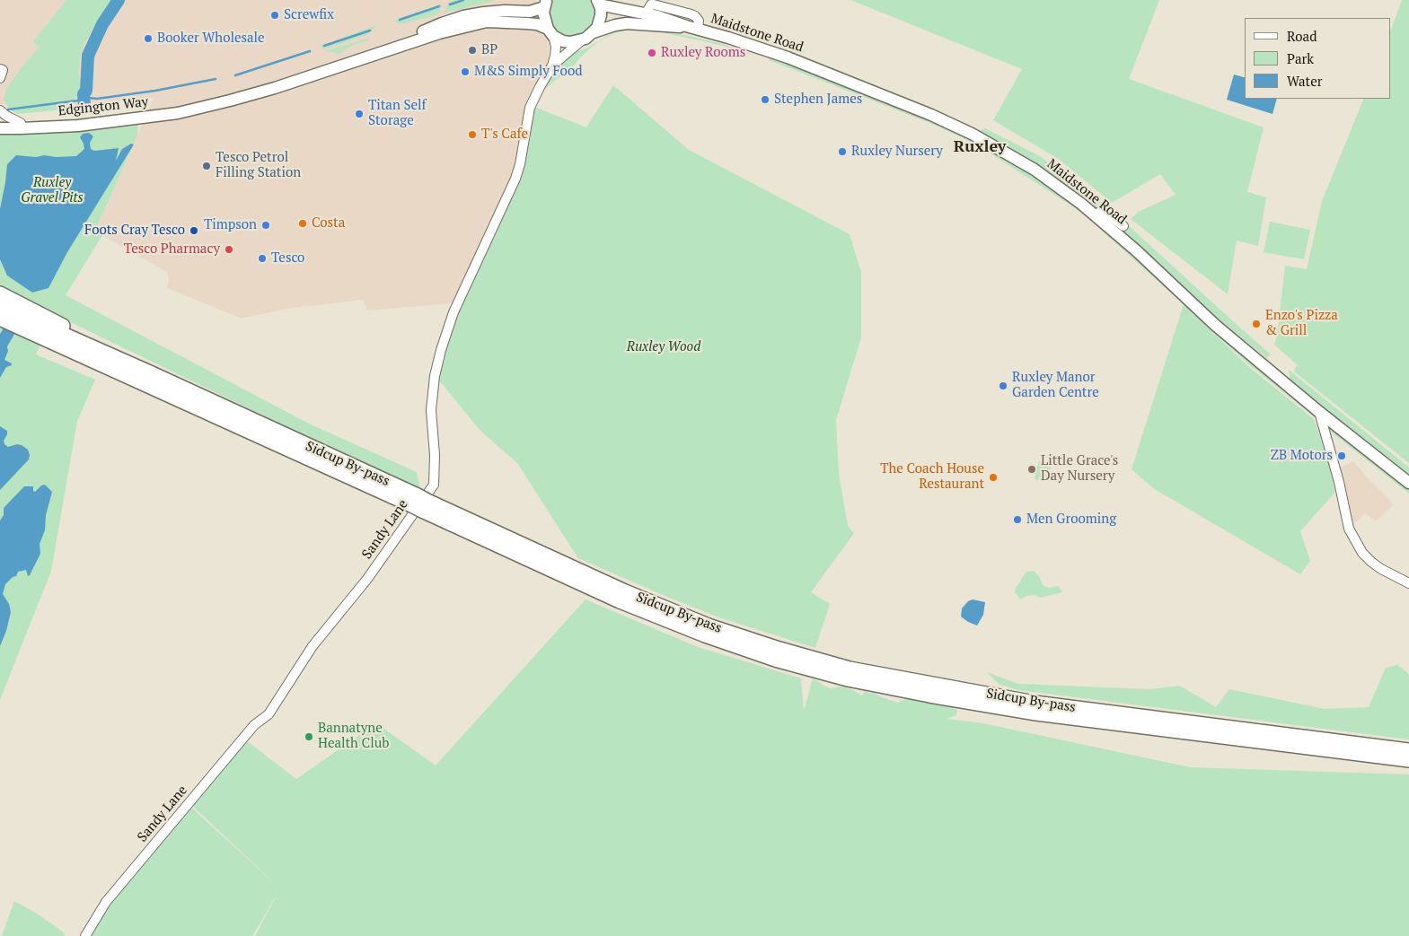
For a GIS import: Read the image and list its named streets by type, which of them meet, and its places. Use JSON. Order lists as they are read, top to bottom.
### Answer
{
  "streets": {
    "highway": ["Sidcup By-pass"],
    "main road": ["Maidstone Road", "Edgington Way"],
    "street": ["Sandy Lane"]
  },
  "crossings": [
    ["Maidstone Road", "Edgington Way"],
    ["Maidstone Road", "Sandy Lane"],
    ["Edgington Way", "Sandy Lane"]
  ],
  "districts": ["Ruxley"],
  "parks": ["Ruxley Gravel Pits", "Ruxley Wood"],
  "places": [
    "Screwfix",
    "Booker Wholesale",
    "BP",
    "Ruxley Rooms",
    "M&S Simply Food",
    "Stephen James",
    "Titan Self Storage",
    "T's Cafe",
    "Ruxley Nursery",
    "Tesco Petrol Filling Station",
    "Costa",
    "Timpson",
    "Foots Cray Tesco",
    "Tesco Pharmacy",
    "Tesco",
    "Enzo's Pizza & Grill",
    "Ruxley Manor Garden Centre",
    "ZB Motors",
    "Little Grace's Day Nursery",
    "The Coach House Restaurant",
    "Men Grooming",
    "Bannatyne Health Club"
  ],
  "legend": ["Road", "Park", "Water"]
}
